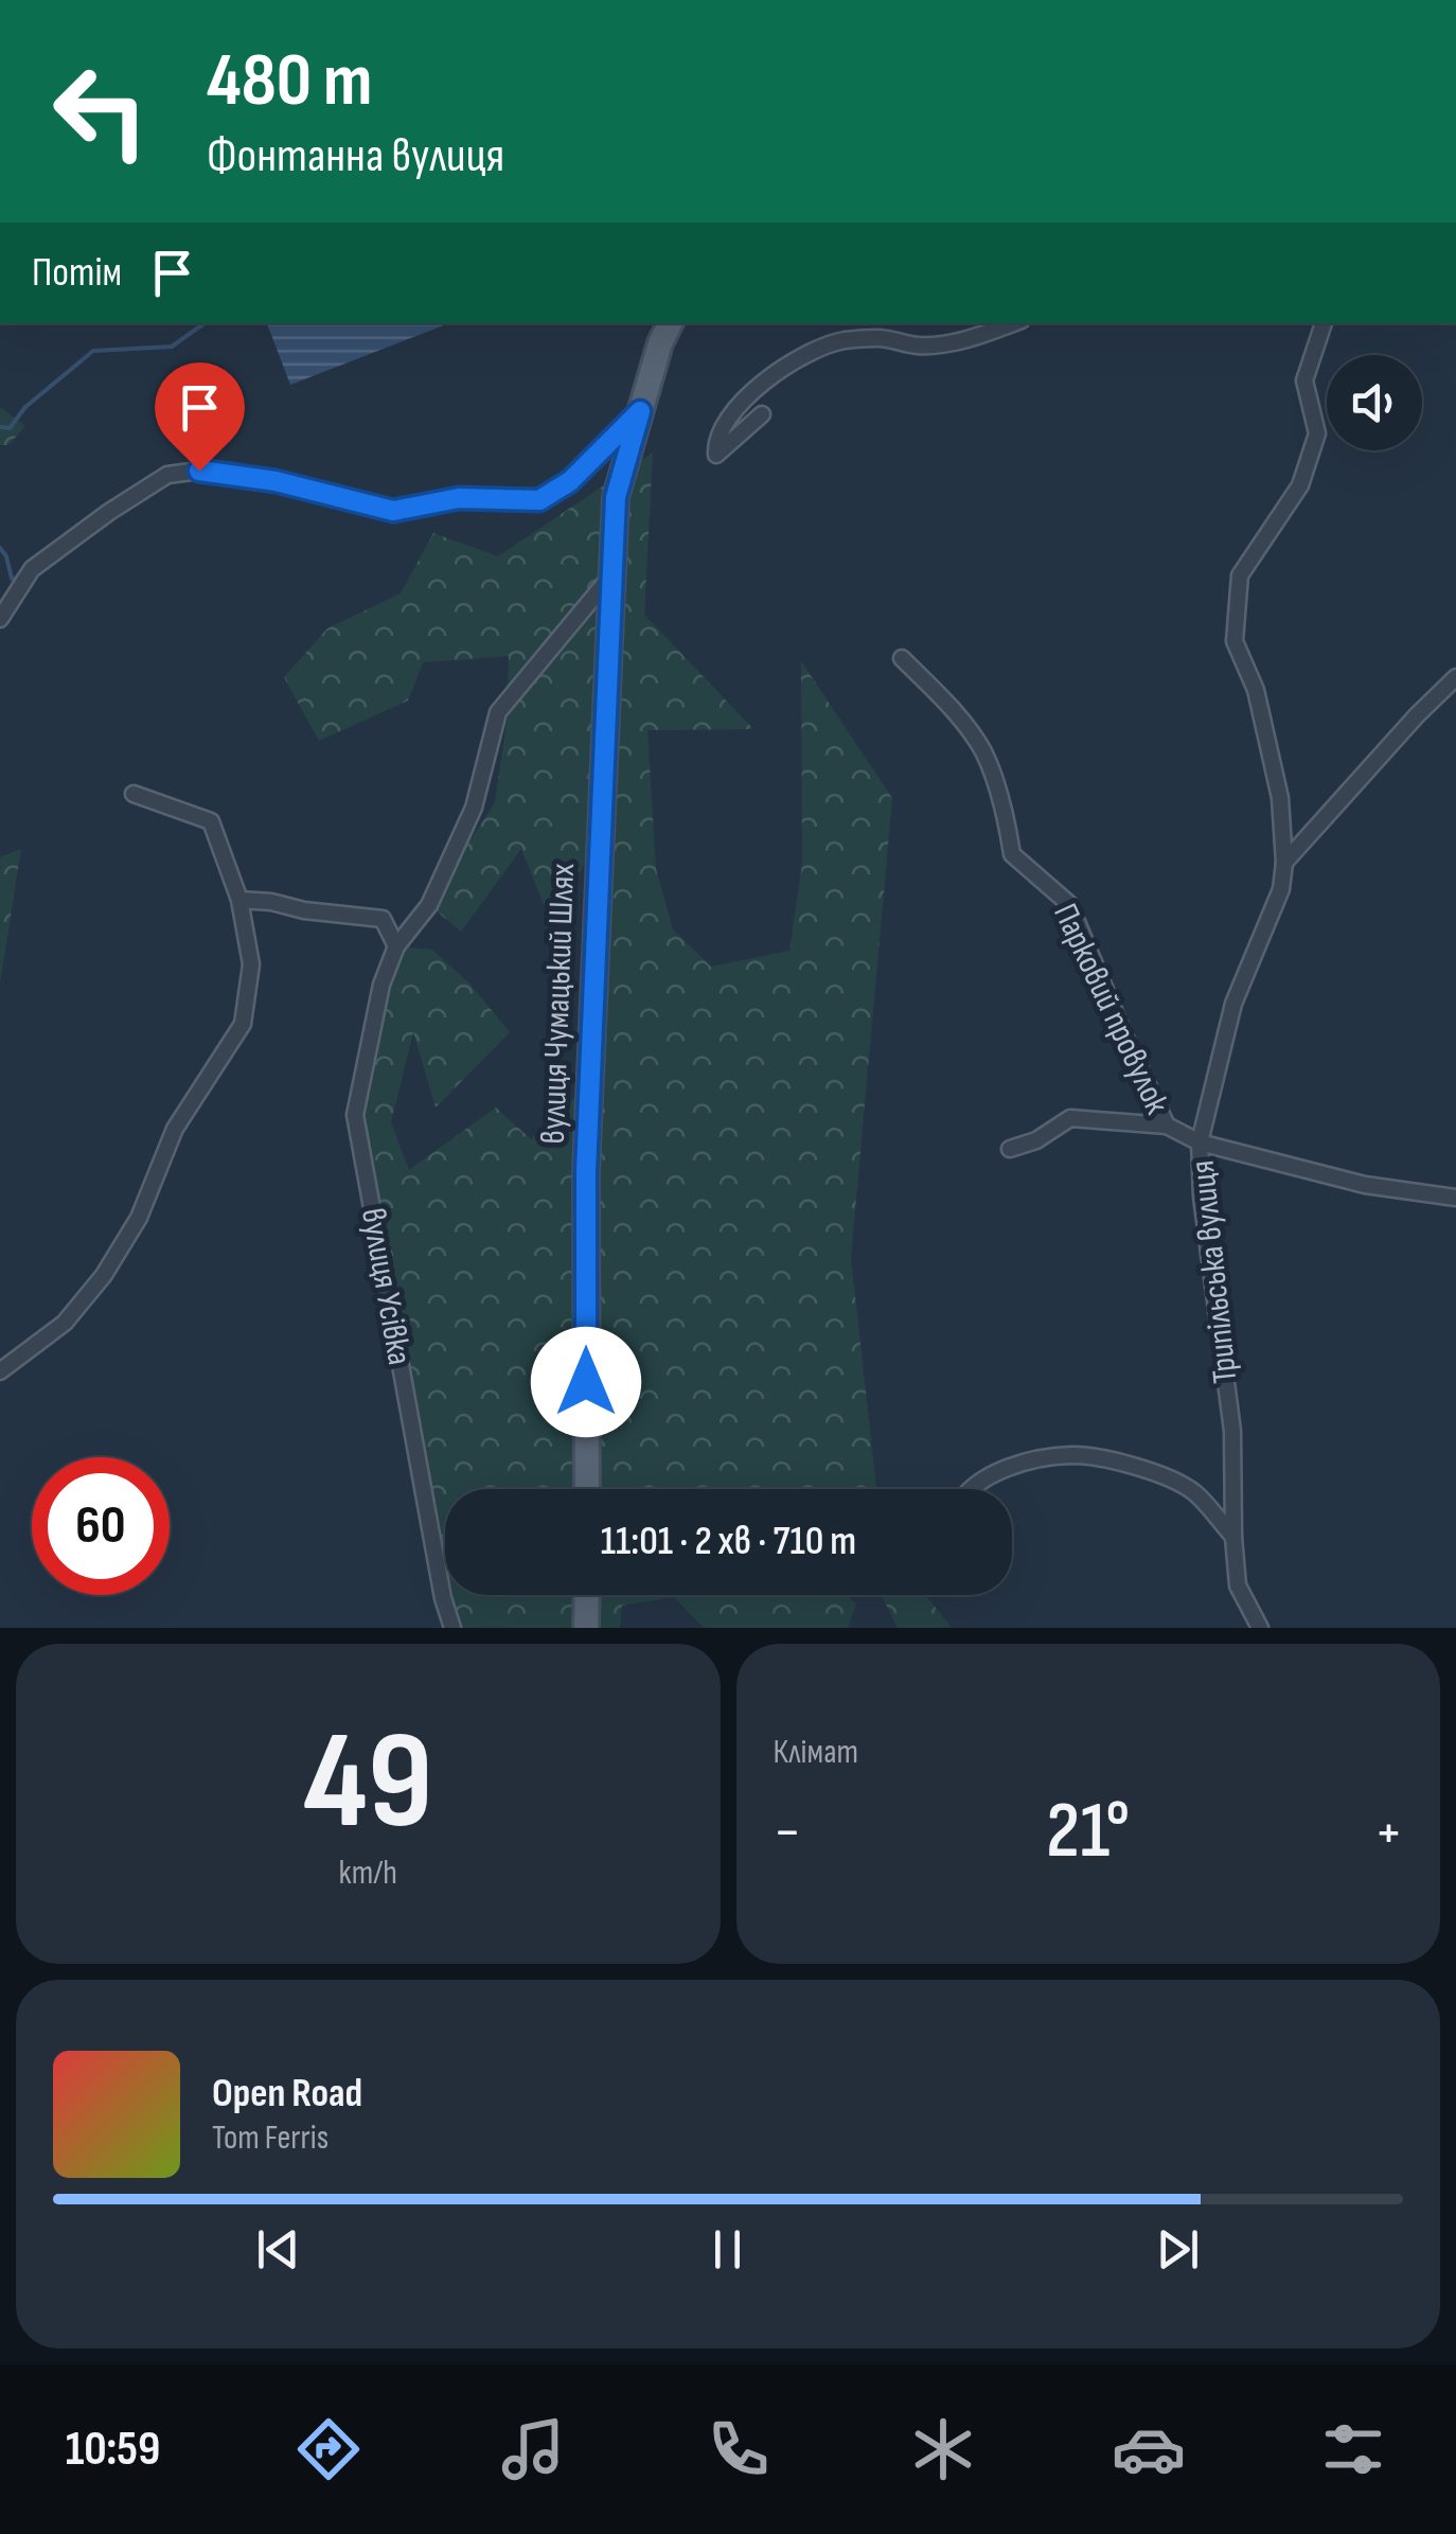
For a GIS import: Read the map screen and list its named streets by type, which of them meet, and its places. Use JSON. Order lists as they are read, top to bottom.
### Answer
{
  "streets": {
    "main road": ["вулиця Чумацький Шлях"],
    "street": ["Парковий провулок", "Трипільська вулиця", "вулиця Усівка"]
  },
  "crossings": [
    ["вулиця Чумацький Шлях", "вулиця Усівка"]
  ],
  "page": {
    "turn": ["480 m", "Фонтанна вулиця"],
    "then": "Потім",
    "limit": "60",
    "trip": "11:01 · 2 хв · 710 m",
    "tile": [
      ["49", "km/h"],
      "Клімат"
    ],
    "heat": ["−", "21°", "+"],
    "song": ["Open Road", "Tom Ferris"],
    "tabs": "10:59"
  }
}
